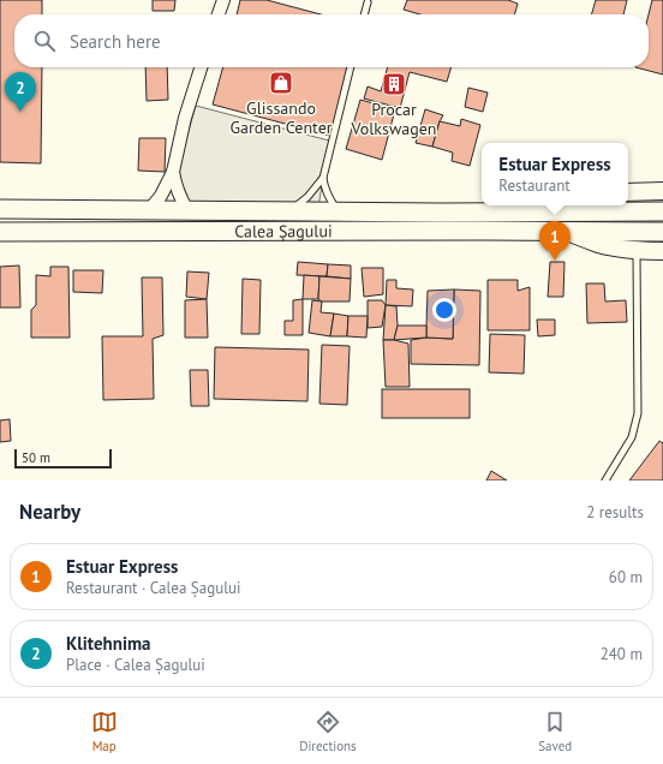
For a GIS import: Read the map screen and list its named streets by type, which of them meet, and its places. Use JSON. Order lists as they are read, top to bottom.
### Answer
{
  "streets": {
    "main road": ["Calea Șagului"]
  },
  "places": {
    "shop": ["Glissando Garden Center"],
    "building": ["Procar Volkswagen"]
  },
  "scale_bar": "50 m",
  "page": {
    "search": "Search here",
    "pins": ["2", "1"],
    "popup": ["Estuar Express", "Restaurant"],
    "scale": "50 m",
    "heading": ["Nearby", "2 results"],
    "list": [
      {
        "mark": "1",
        "name": "Estuar Express",
        "note": "Restaurant · Calea Șagului",
        "value": "60 m"
      },
      {
        "mark": "2",
        "name": "Klitehnima",
        "note": "Place · Calea Șagului",
        "value": "240 m"
      }
    ],
    "nav": ["Map", "Directions", "Saved"]
  }
}
